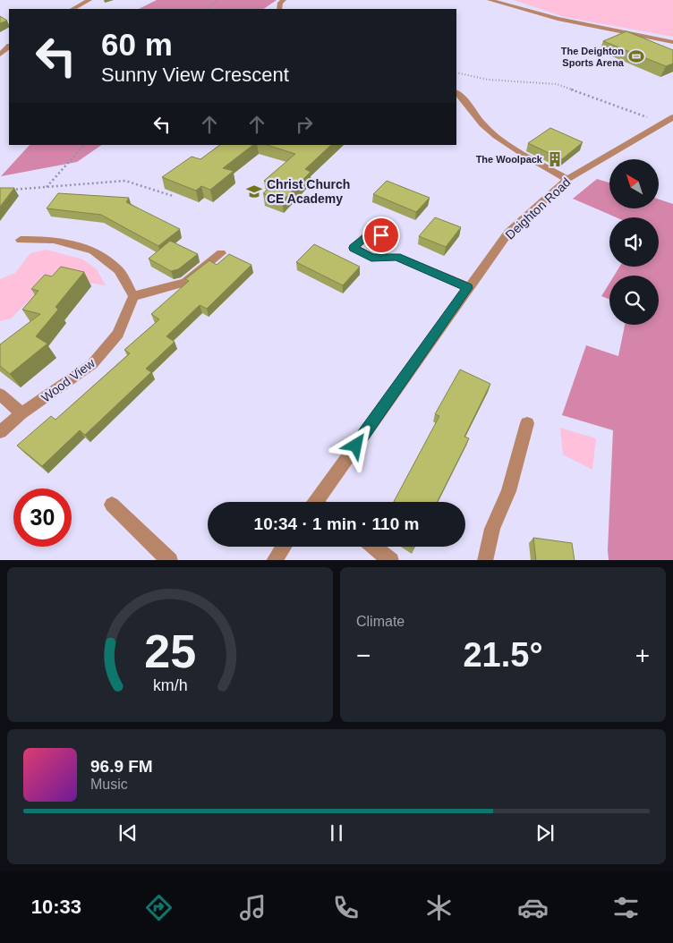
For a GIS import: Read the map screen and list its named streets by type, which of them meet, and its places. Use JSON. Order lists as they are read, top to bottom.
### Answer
{
  "streets": {
    "street": ["Deighton Road", "Wood View"]
  },
  "places": {
    "sports": ["The Deighton Sports Arena"],
    "building": ["The Woolpack"],
    "school or university": ["Christ Church CE Academy"]
  },
  "north": "top left",
  "page": {
    "turn": ["60 m", "Sunny View Crescent"],
    "limit": "30",
    "trip": "10:34 · 1 min · 110 m",
    "tile": "Climate",
    "heat": ["−", "21.5°", "+"],
    "song": ["96.9 FM", "Music"],
    "tabs": "10:33",
    "gauge": ["25", "km/h"]
  }
}
